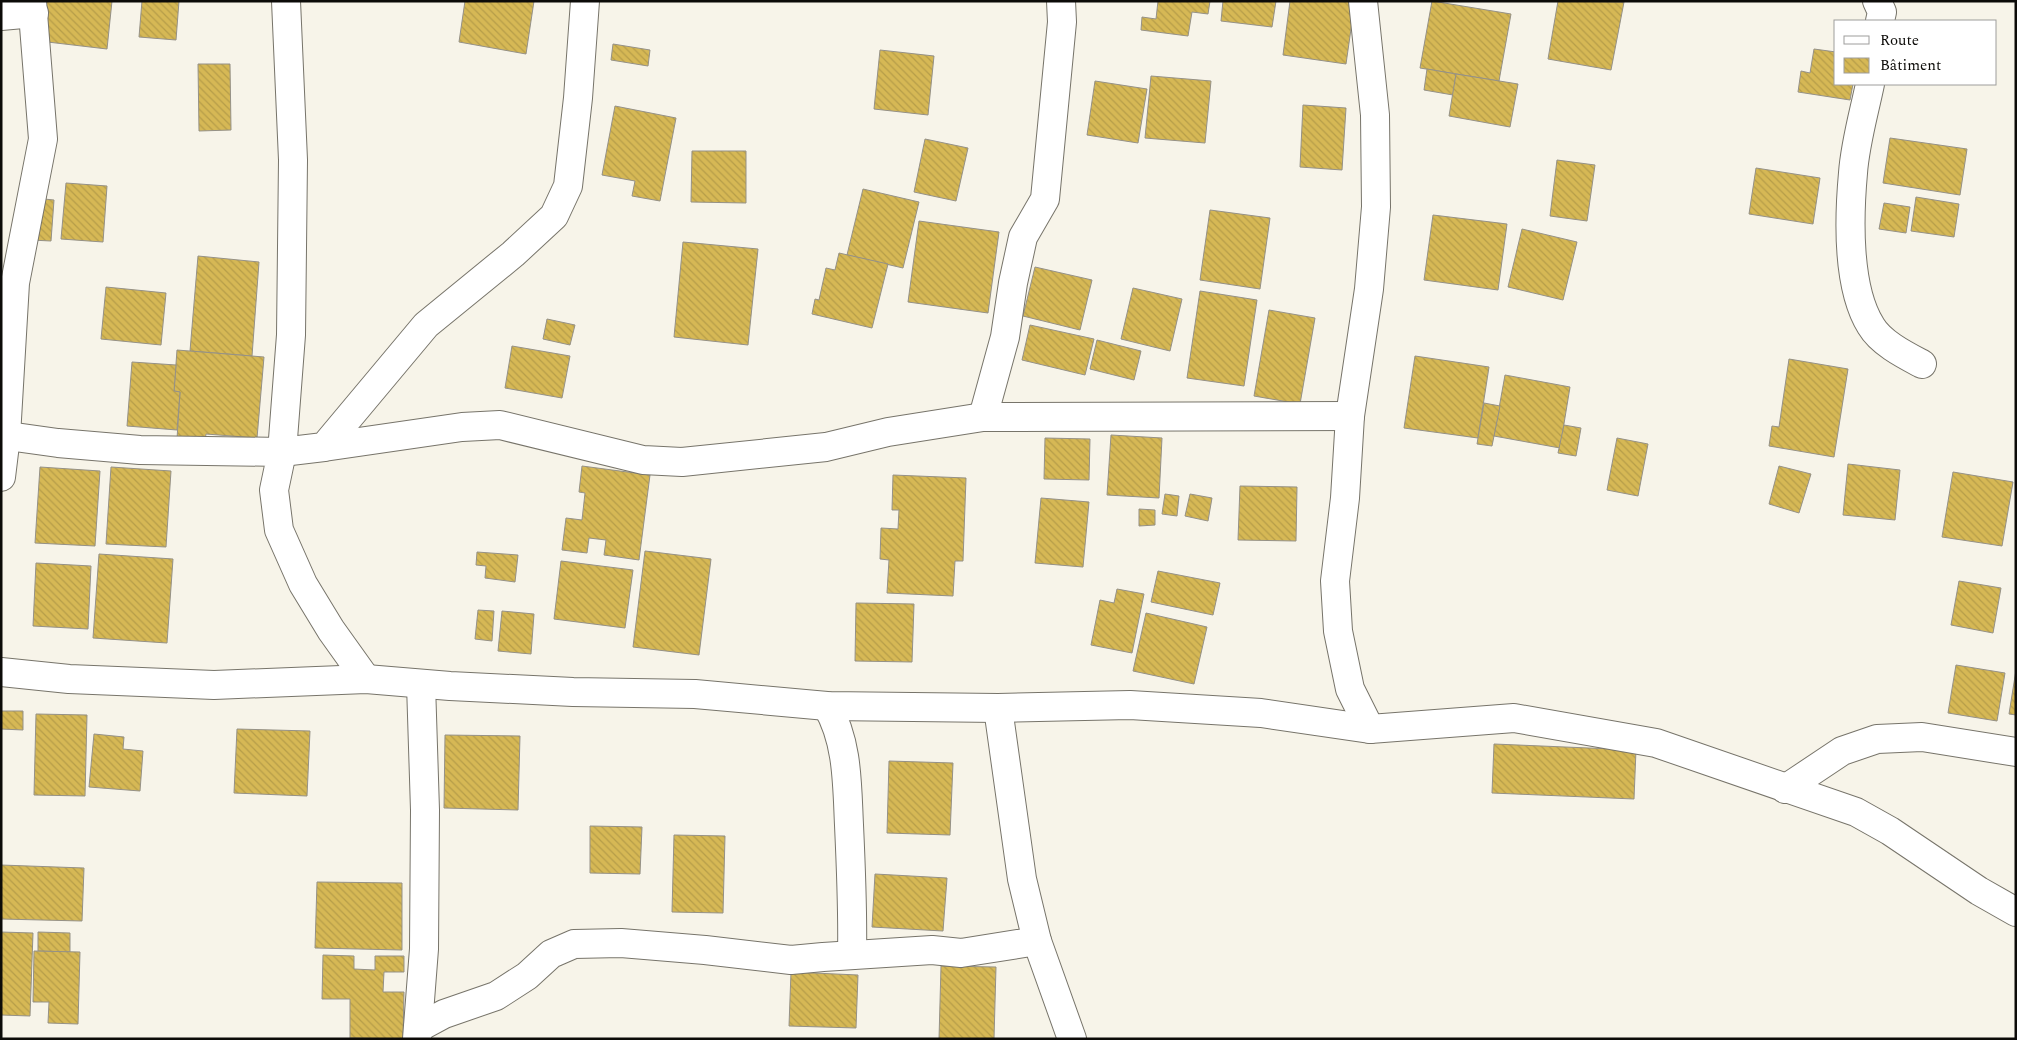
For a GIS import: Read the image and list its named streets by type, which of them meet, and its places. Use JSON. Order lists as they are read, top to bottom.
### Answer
{
  "legend": ["Route", "Bâtiment"]
}
